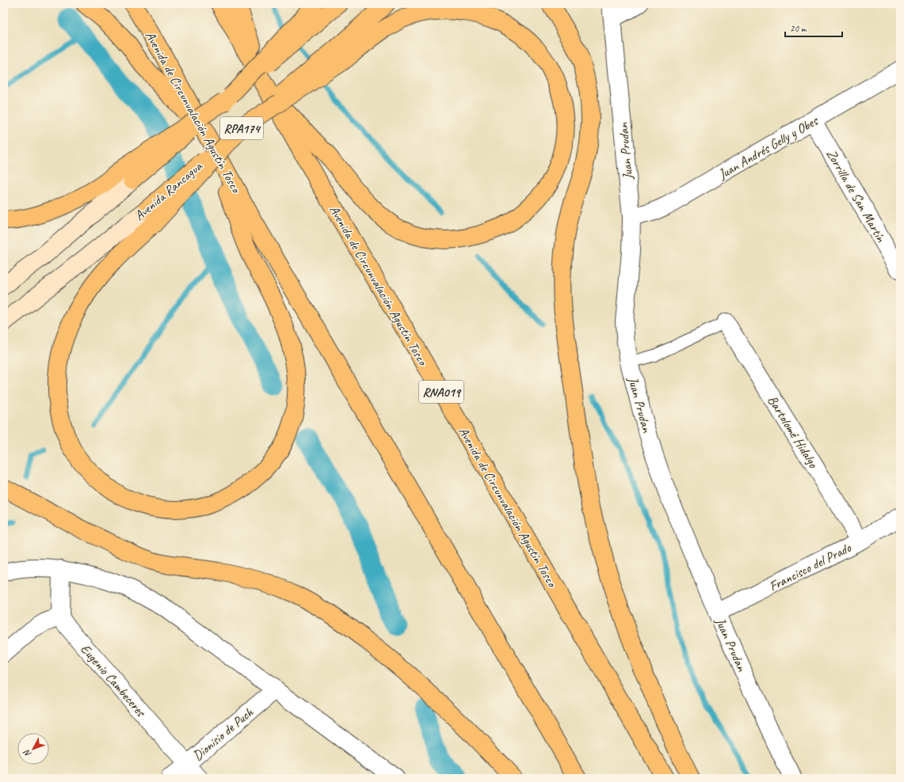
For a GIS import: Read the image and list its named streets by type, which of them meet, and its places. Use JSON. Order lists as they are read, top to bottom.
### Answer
{
  "streets": {
    "main road": ["Avenida de Circunvalación Agustín Tosco", "Avenida Rancagua", "RNA019"],
    "street": [
      "Juan Andrés Gelly y Obes",
      "Juan Prudan",
      "Zorrilla de San Martín",
      "Bartolomé Hidalgo",
      "Francisco del Prado",
      "Eugenio Cambeceres",
      "Dionisio de Puch"
    ]
  },
  "crossings": [
    ["Juan Andrés Gelly y Obes", "Juan Prudan"],
    ["Juan Andrés Gelly y Obes", "Zorrilla de San Martín"],
    ["Juan Prudan", "Francisco del Prado"],
    ["Bartolomé Hidalgo", "Francisco del Prado"],
    ["Eugenio Cambeceres", "Dionisio de Puch"]
  ],
  "scale_bar": "20 m",
  "north": "bottom left"
}
